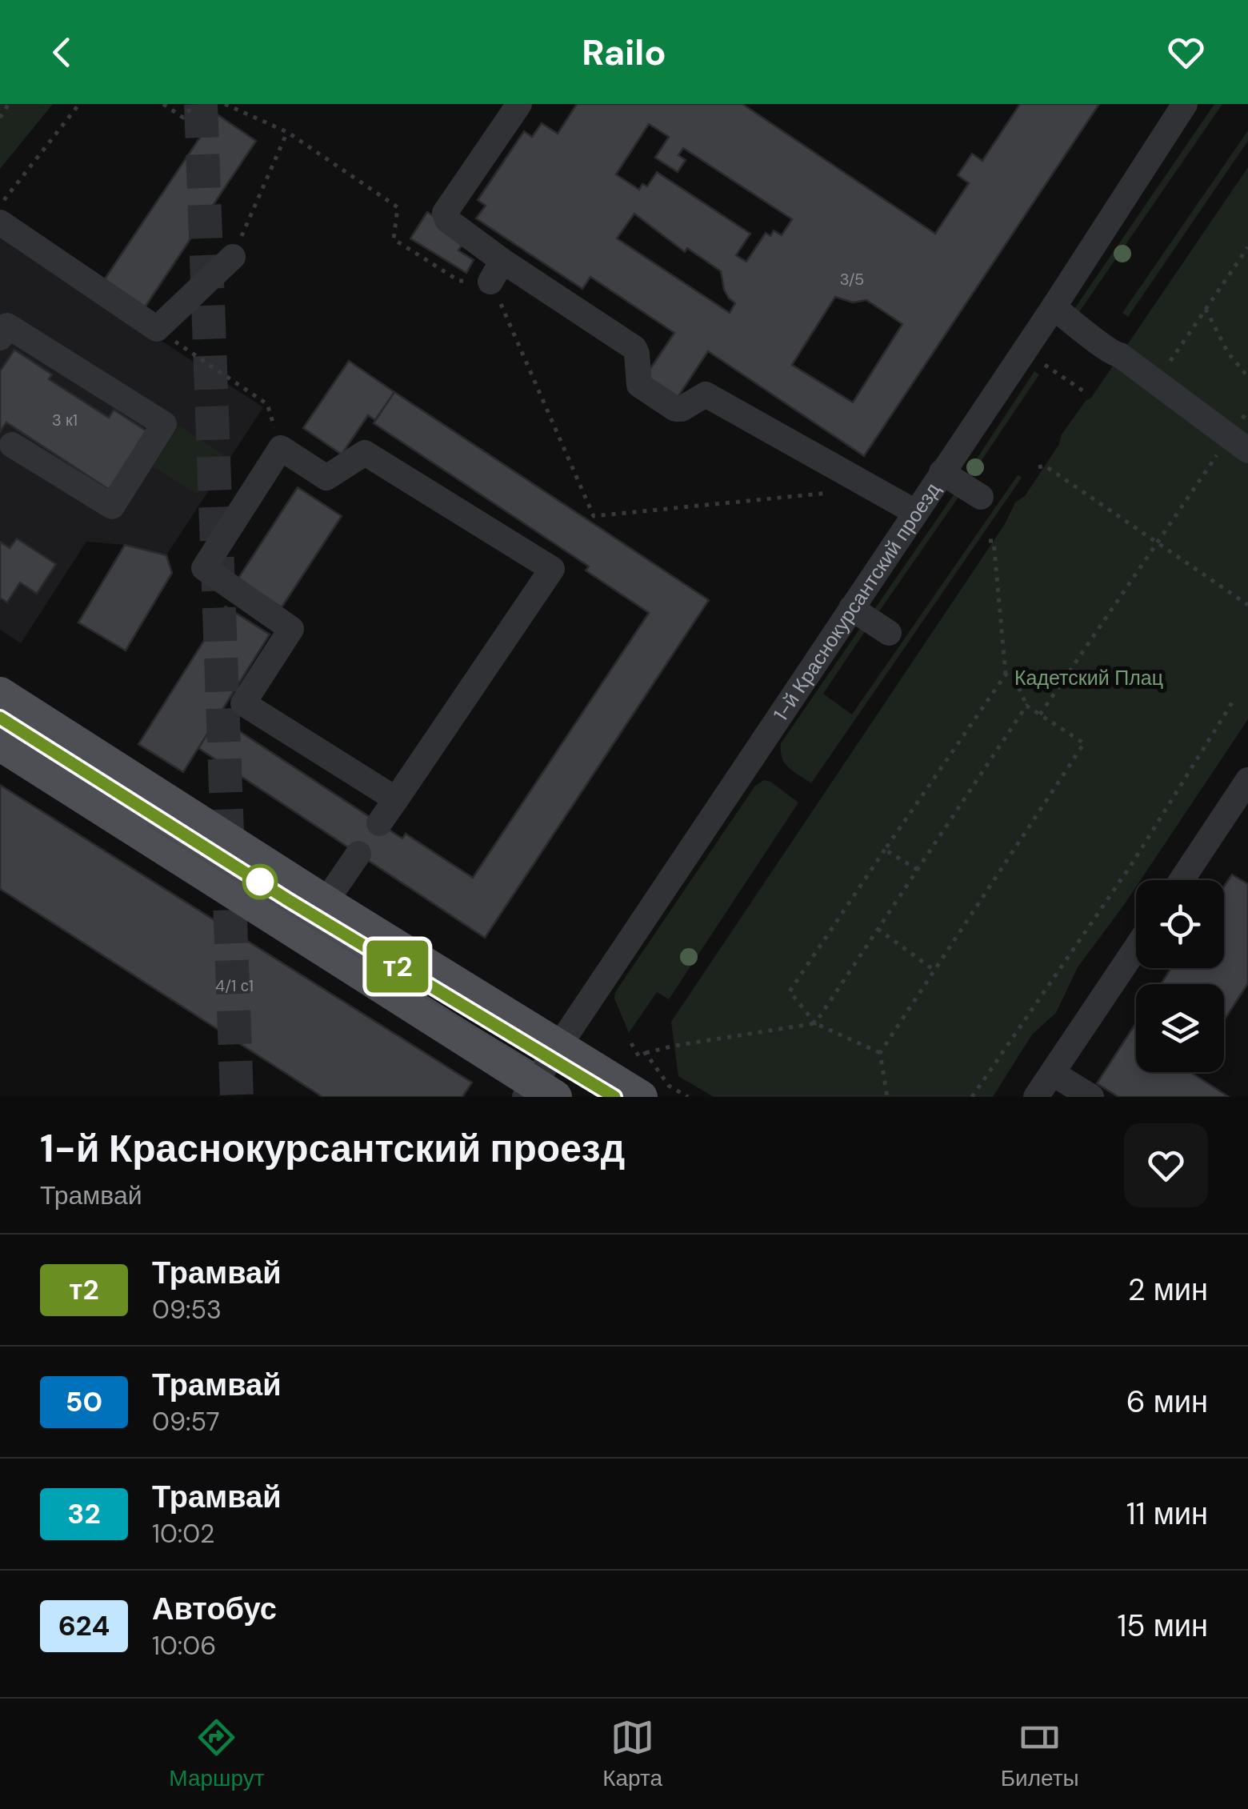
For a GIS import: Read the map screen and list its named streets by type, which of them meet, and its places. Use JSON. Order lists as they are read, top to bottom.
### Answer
{
  "streets": {
    "street": ["1-й Краснокурсантский проезд"]
  },
  "parks": ["Кадетский Плац"],
  "lines": ["tram line т2"],
  "house_numbers": ["3/5", "3 к1", "4/1 с1"],
  "page": {
    "header": "Railo",
    "on_map": "т2",
    "heading": ["1-й Краснокурсантский проезд", "Трамвай"],
    "list": [
      {
        "mark": "т2",
        "name": "Трамвай",
        "note": "09:53",
        "value": "2 мин"
      },
      {
        "mark": "50",
        "name": "Трамвай",
        "note": "09:57",
        "value": "6 мин"
      },
      {
        "mark": "32",
        "name": "Трамвай",
        "note": "10:02",
        "value": "11 мин"
      },
      {
        "mark": "624",
        "name": "Автобус",
        "note": "10:06",
        "value": "15 мин"
      }
    ],
    "tabs": ["Маршрут", "Карта", "Билеты"]
  }
}
